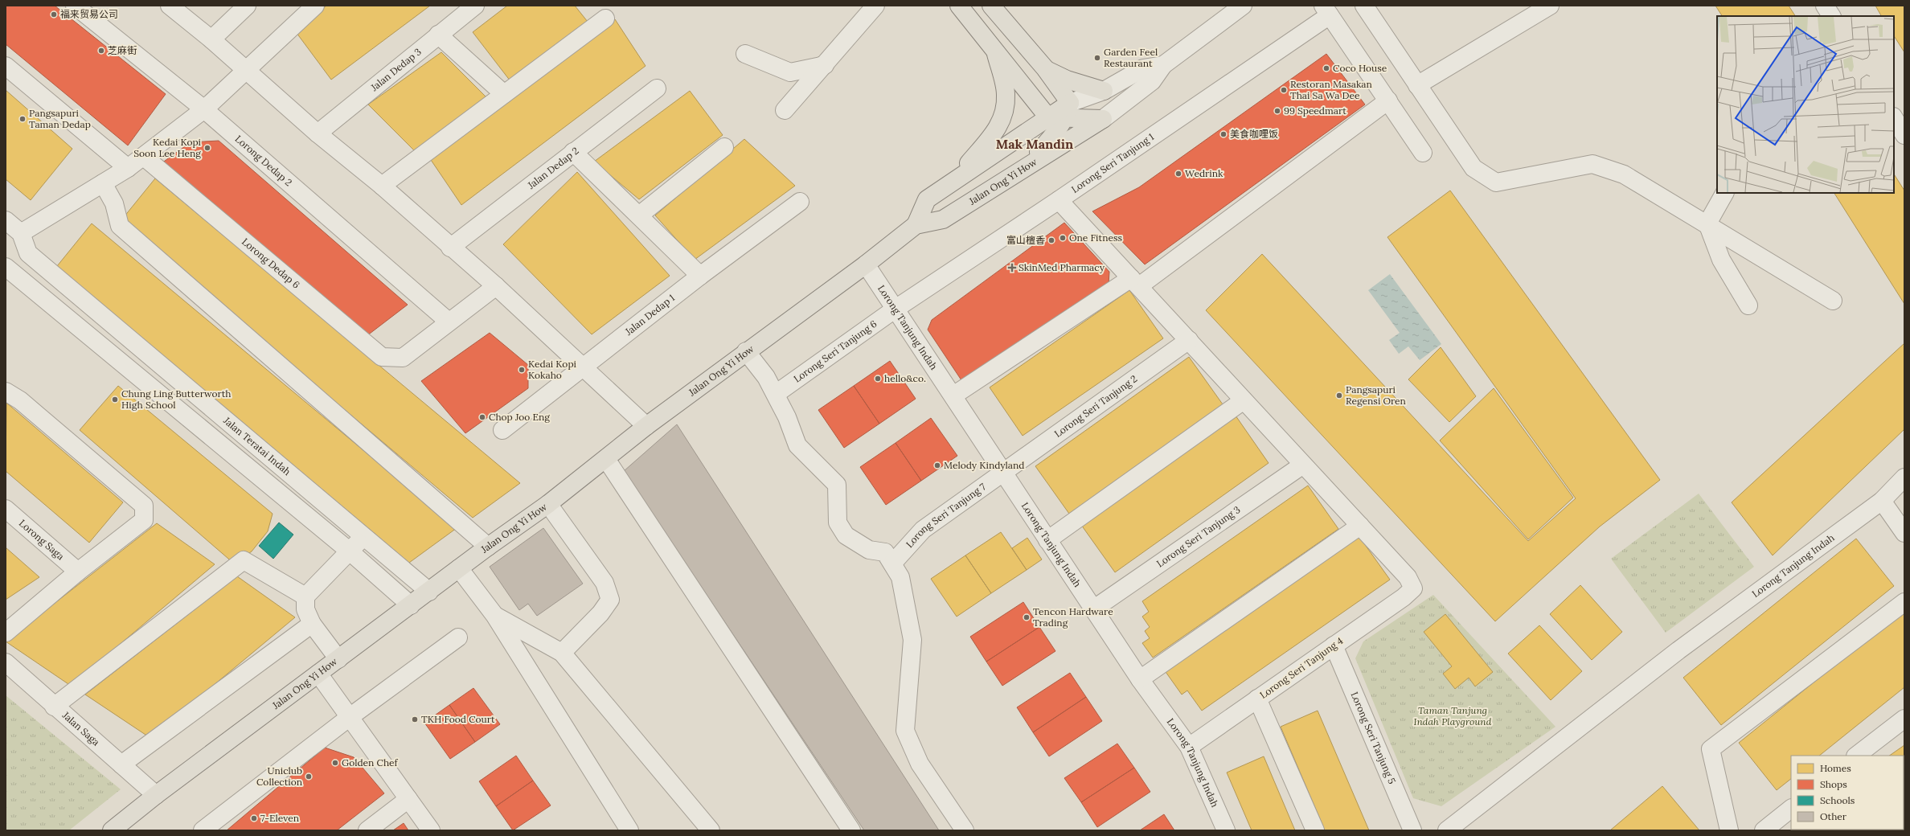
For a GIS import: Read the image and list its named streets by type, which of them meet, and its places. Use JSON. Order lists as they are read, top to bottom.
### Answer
{
  "streets": {
    "main road": ["Jalan Ong Yi How"],
    "street": [
      "Jalan Dedap 3",
      "Lorong Dedap 2",
      "Lorong Seri Tanjung 1",
      "Jalan Dedap 2",
      "Lorong Dedap 6",
      "Jalan Dedap 1",
      "Lorong Tanjung Indah",
      "Lorong Seri Tanjung 6",
      "Lorong Seri Tanjung 2",
      "Jalan Teratai Indah",
      "Lorong Seri Tanjung 7",
      "Lorong Seri Tanjung 3",
      "Lorong Saga",
      "Lorong Seri Tanjung 4",
      "Jalan Saga",
      "Lorong Seri Tanjung 5"
    ]
  },
  "crossings": [
    ["Lorong Dedap 2", "Lorong Dedap 6"],
    ["Lorong Seri Tanjung 1", "Lorong Tanjung Indah"],
    ["Lorong Seri Tanjung 1", "Lorong Seri Tanjung 6"],
    ["Jalan Ong Yi How", "Lorong Tanjung Indah"],
    ["Jalan Ong Yi How", "Jalan Teratai Indah"],
    ["Jalan Ong Yi How", "Jalan Saga"],
    ["Lorong Tanjung Indah", "Lorong Seri Tanjung 6"],
    ["Lorong Tanjung Indah", "Lorong Seri Tanjung 2"],
    ["Lorong Tanjung Indah", "Lorong Seri Tanjung 7"],
    ["Lorong Tanjung Indah", "Lorong Seri Tanjung 3"],
    ["Lorong Tanjung Indah", "Lorong Seri Tanjung 4"],
    ["Lorong Seri Tanjung 2", "Lorong Seri Tanjung 7"],
    ["Lorong Seri Tanjung 4", "Lorong Seri Tanjung 5"]
  ],
  "districts": ["Mak Mandin"],
  "parks": ["Taman Tanjung Indah Playground"],
  "places": {
    "other": [
      "福来贸易公司",
      "芝麻街",
      "Garden Feel Restaurant",
      "Coco House",
      "Restoran Masakan Thai Sa Wa Dee",
      "99 Speedmart",
      "Pangsapuri Taman Dedap",
      "美食咖哩饭",
      "Kedai Kopi Soon Lee Heng",
      "Wedrink",
      "One Fitness",
      "富山檀香",
      "Kedai Kopi Kokaho",
      "hello&co.",
      "Pangsapuri Regensi Oren",
      "Chung Ling Butterworth High School",
      "Chop Joo Eng",
      "Melody Kindyland",
      "Tencon Hardware Trading",
      "TKH Food Court",
      "Golden Chef",
      "Uniclub Collection",
      "7-Eleven"
    ],
    "health": ["SkinMed Pharmacy"]
  },
  "legend": [
    "Homes",
    "Shops",
    "Schools",
    "Other"
  ]
}
